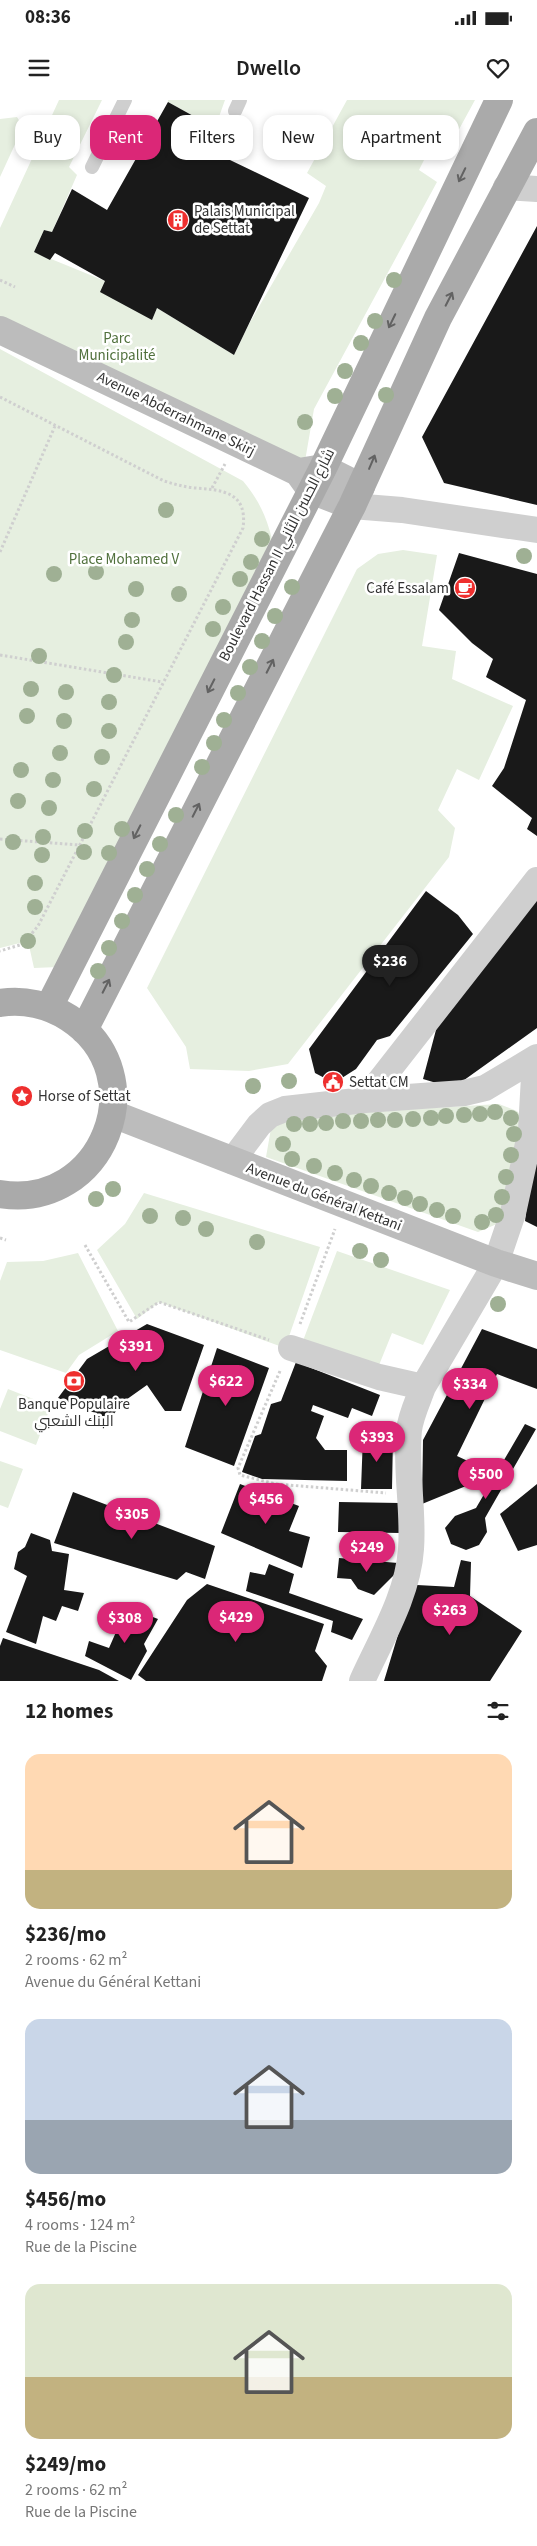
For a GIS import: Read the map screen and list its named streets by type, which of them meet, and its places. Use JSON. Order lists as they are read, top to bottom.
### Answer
{
  "streets": {
    "main road": ["Boulevard Hassan II شارع الحسن الثاني"],
    "street": ["Avenue Abderrahmane Skirj", "Avenue du Général Kettani"]
  },
  "crossings": [
    ["Avenue Abderrahmane Skirj", "Boulevard Hassan II شارع الحسن الثاني"]
  ],
  "parks": ["Parc Municipalité", "Place Mohamed V"],
  "places": {
    "building": ["Palais Municipal de Settat"],
    "cafe": ["Café Essalam"],
    "public building": ["Settat CM"],
    "place": ["Horse of Settat"],
    "bank": ["Banque Populaire البنك الشعبي"]
  },
  "page": {
    "status": "08:36",
    "header": "Dwello",
    "chip": [
      "Buy",
      "Rent",
      "Filters",
      "New",
      "Apartment"
    ],
    "price": [
      "$236",
      "$391",
      "$622",
      "$334",
      "$393",
      "$500",
      "$456",
      "$305",
      "$249",
      "$263",
      "$429",
      "$308"
    ],
    "heading": "12 homes",
    "list": [
      {
        "name": "$236/mo",
        "note": "2 rooms · 62 m² · Avenue du Général Kettani"
      },
      {
        "name": "$456/mo",
        "note": "4 rooms · 124 m² · Rue de la Piscine"
      },
      {
        "name": "$249/mo",
        "note": "2 rooms · 62 m² · Rue de la Piscine"
      }
    ]
  }
}
